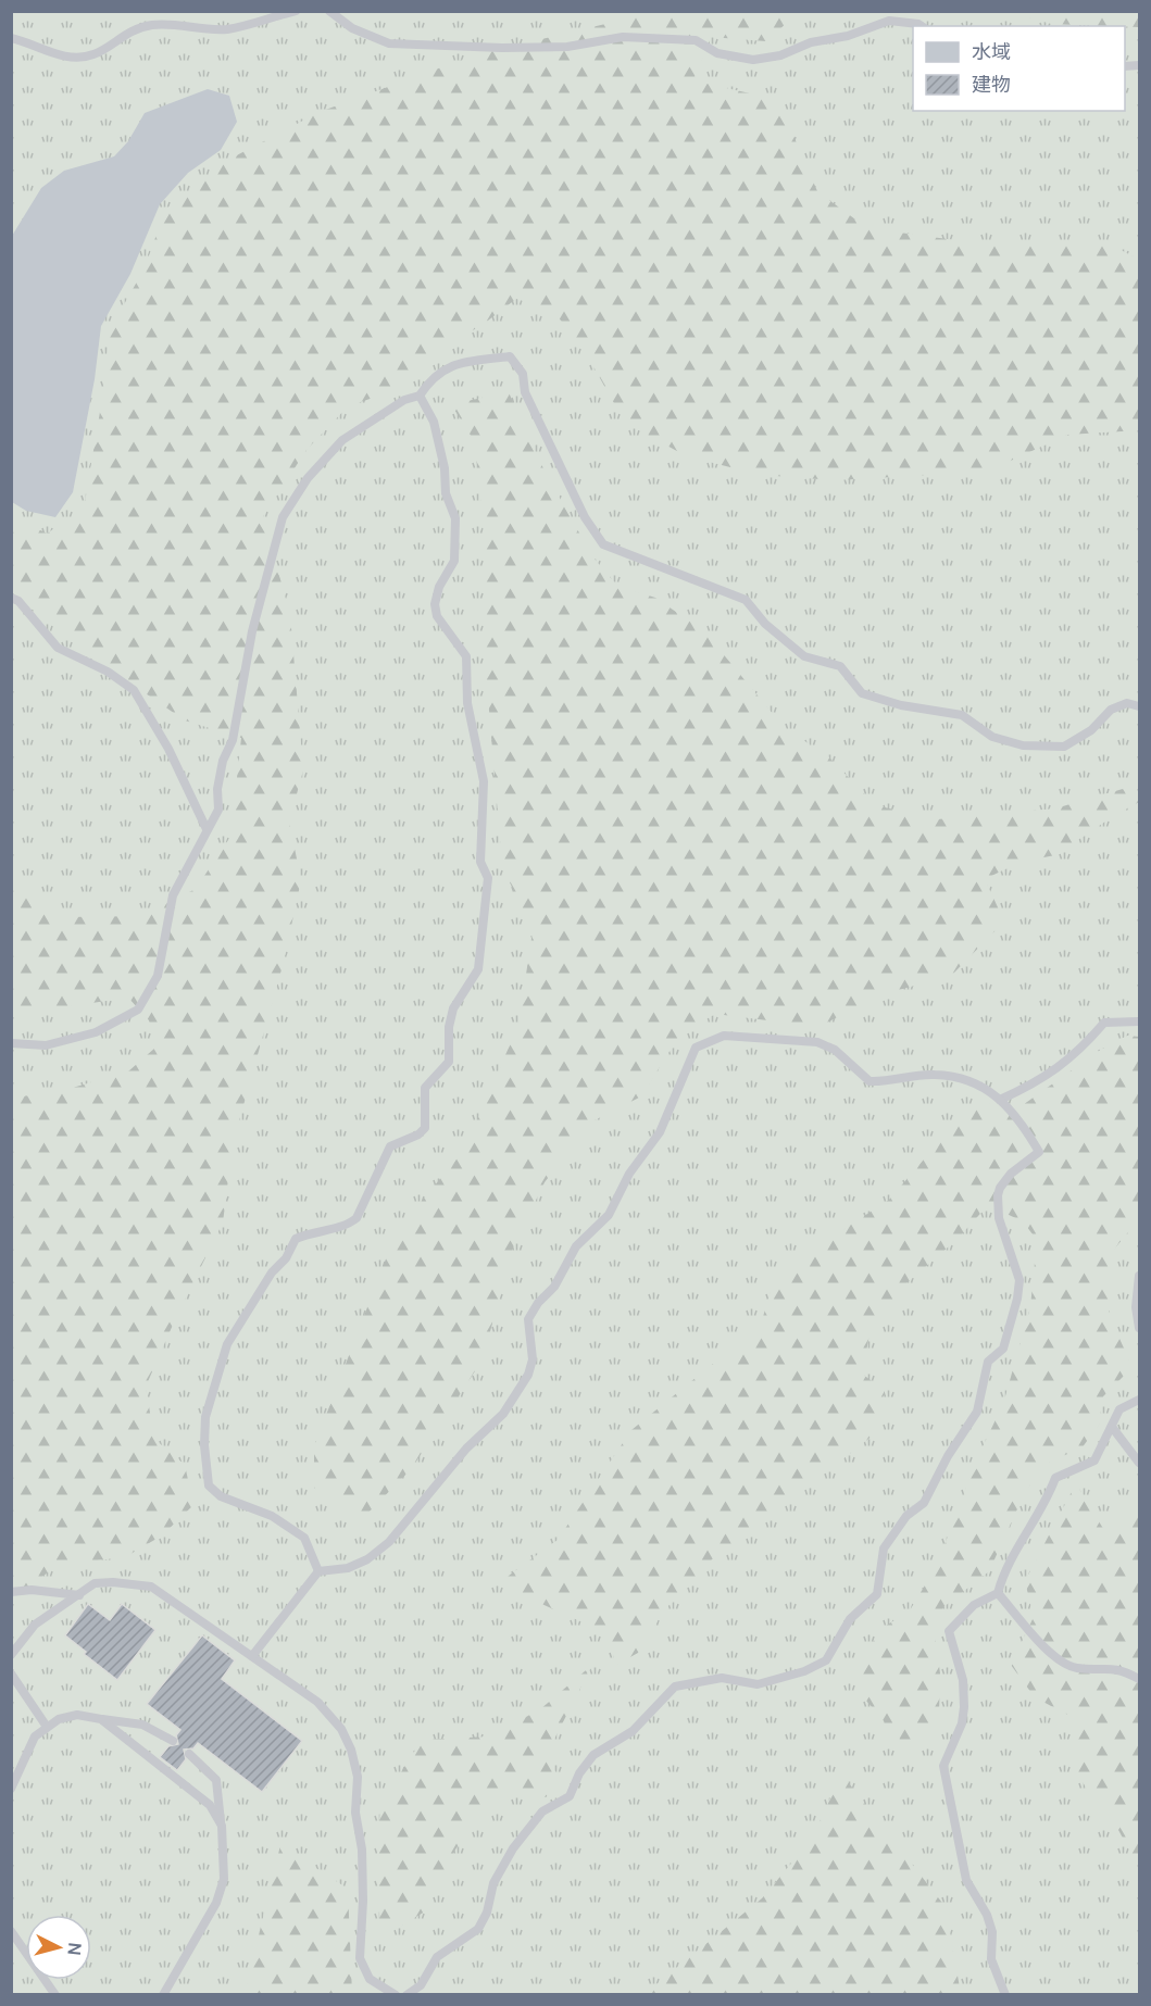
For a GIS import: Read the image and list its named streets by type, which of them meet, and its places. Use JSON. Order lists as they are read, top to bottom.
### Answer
{
  "legend": ["水域", "建物"],
  "north": "right"
}
